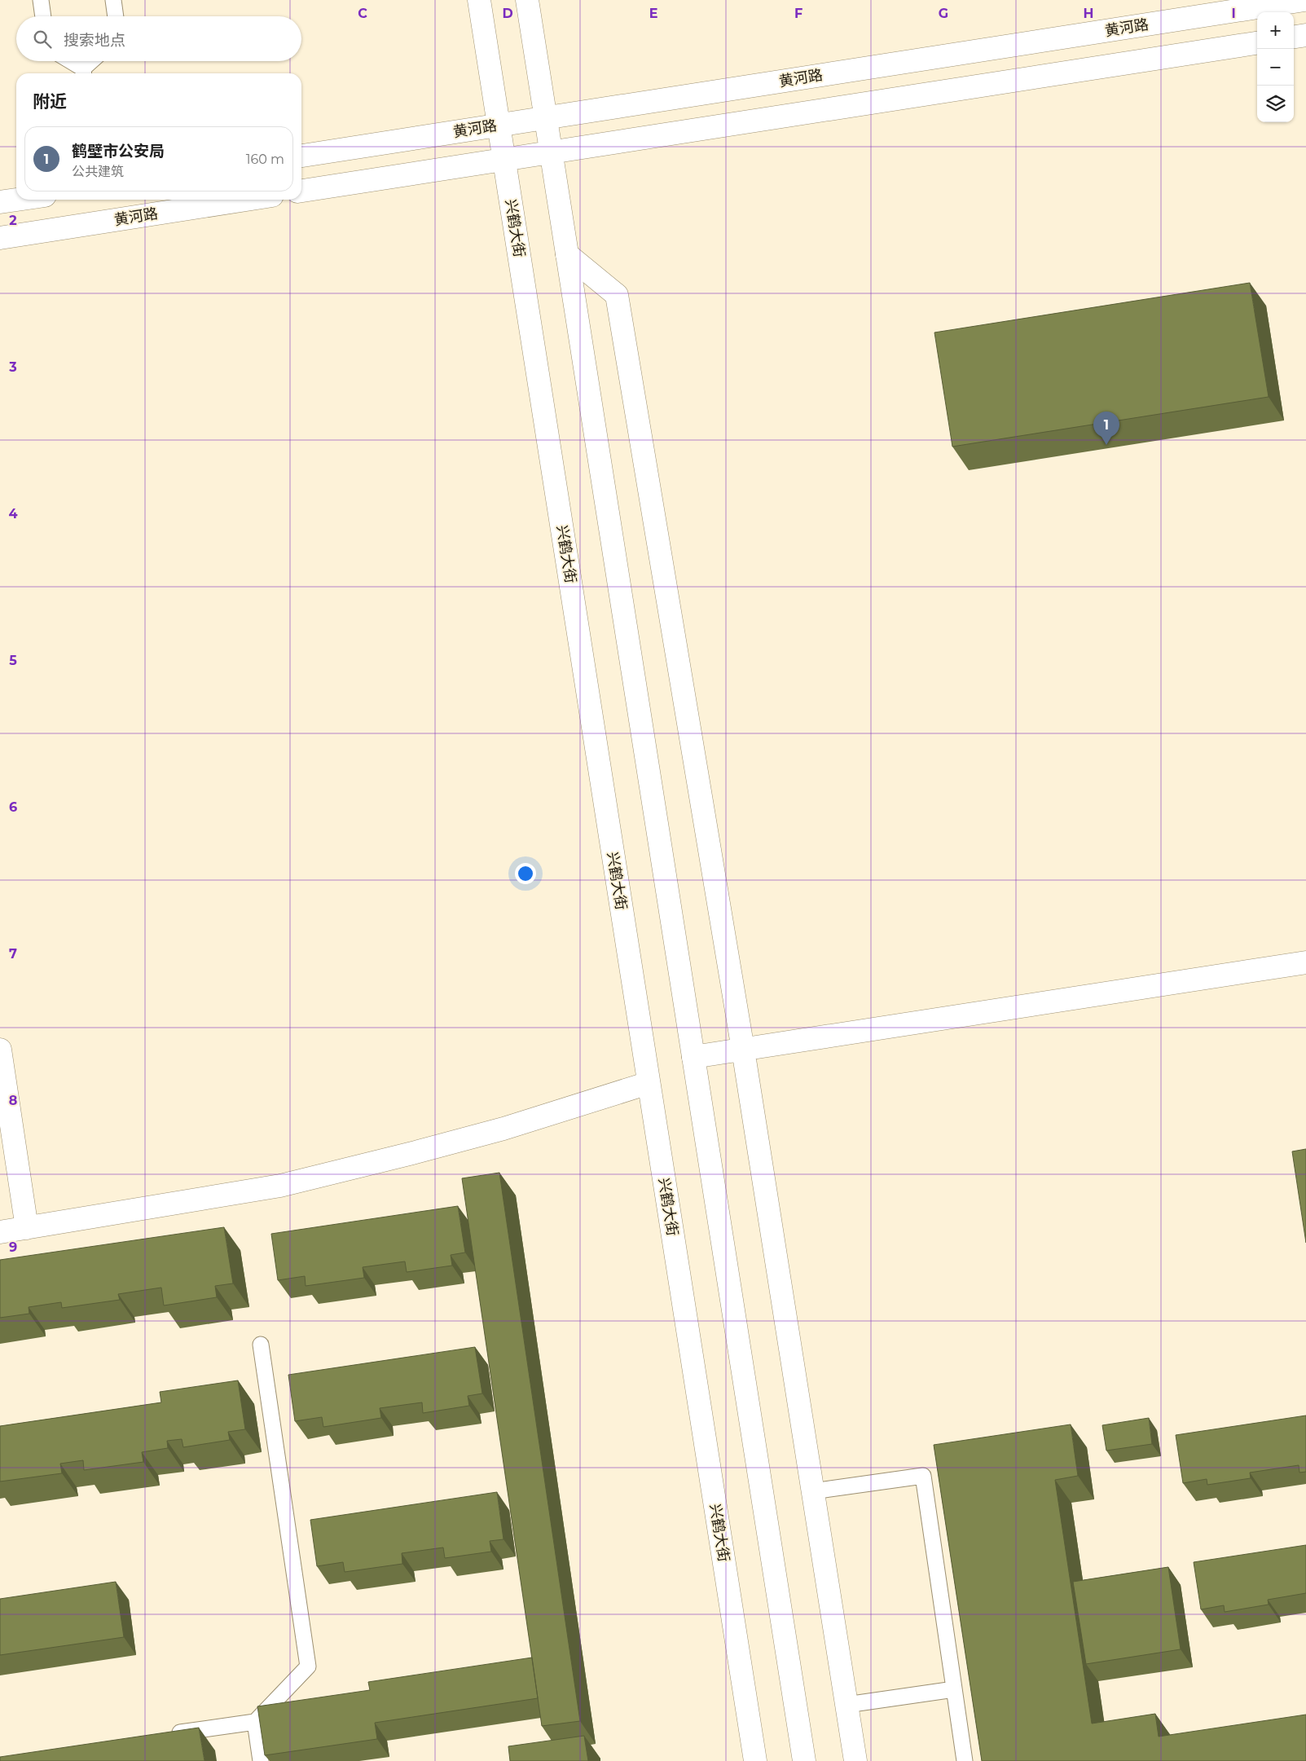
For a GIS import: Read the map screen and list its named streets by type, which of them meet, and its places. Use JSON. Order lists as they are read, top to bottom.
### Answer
{
  "streets": {
    "main road": ["黄河路", "兴鹤大街"]
  },
  "crossings": [
    ["黄河路", "兴鹤大街"]
  ],
  "page": {
    "map_buttons": ["+", "−"],
    "search": "搜索地点",
    "heading": "附近",
    "list": [
      {
        "mark": "1",
        "name": "鹤壁市公安局",
        "note": "公共建筑",
        "value": "160 m"
      }
    ],
    "pins": "1"
  },
  "grid": {
    "columns": [
      "C",
      "D",
      "E",
      "F",
      "G",
      "H",
      "I"
    ],
    "rows": [
      "2",
      "3",
      "4",
      "5",
      "6",
      "7",
      "8",
      "9"
    ]
  }
}
